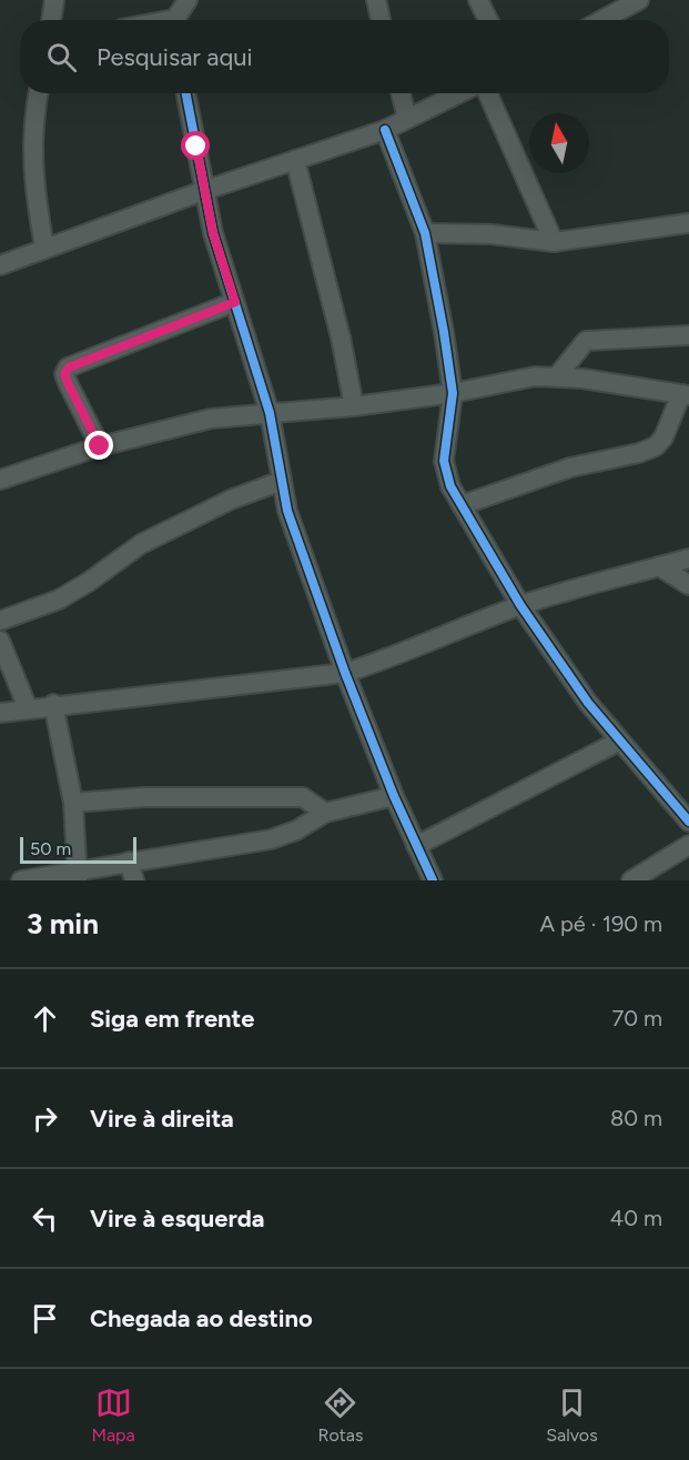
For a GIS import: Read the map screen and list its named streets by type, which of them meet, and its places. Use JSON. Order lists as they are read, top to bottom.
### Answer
{
  "scale_bar": "50 m",
  "north": "top",
  "page": {
    "search": "Pesquisar aqui",
    "scale": "50 m",
    "heading": ["3 min", "A pé · 190 m"],
    "list": [
      ["Siga em frente", "70 m"],
      ["Vire à direita", "80 m"],
      ["Vire à esquerda", "40 m"],
      "Chegada ao destino"
    ],
    "nav": ["Mapa", "Rotas", "Salvos"]
  }
}
